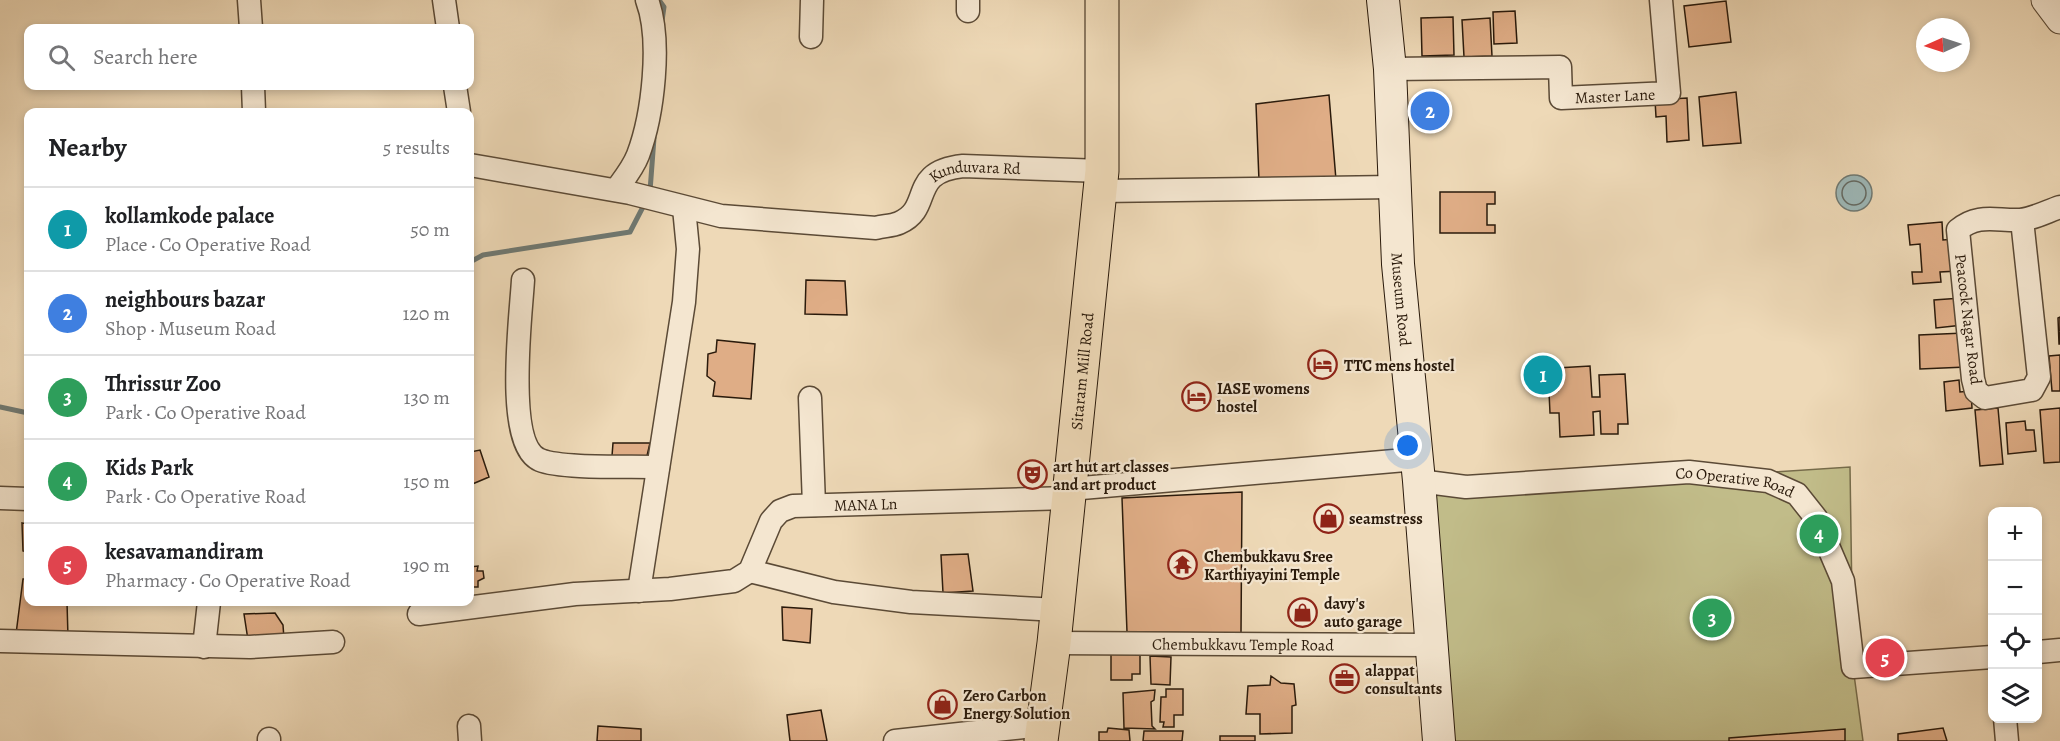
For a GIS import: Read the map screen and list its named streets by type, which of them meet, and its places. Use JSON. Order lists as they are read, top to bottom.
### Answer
{
  "streets": {
    "main road": ["Museum Road", "Sitaram Mill Road"],
    "street": [
      "Master Lane",
      "Kunduvara Rd",
      "Peacock Nagar Road",
      "Co Operative Road",
      "MANA Ln",
      "Chembukkavu Temple Road"
    ]
  },
  "crossings": [
    ["Master Lane", "Museum Road"],
    ["Kunduvara Rd", "Museum Road"],
    ["Kunduvara Rd", "Sitaram Mill Road"],
    ["Museum Road", "Co Operative Road"],
    ["Museum Road", "MANA Ln"],
    ["Museum Road", "Chembukkavu Temple Road"],
    ["Sitaram Mill Road", "MANA Ln"],
    ["Sitaram Mill Road", "Chembukkavu Temple Road"],
    ["Co Operative Road", "MANA Ln"]
  ],
  "places": {
    "hotel": ["TTC mens hostel", "IASE womens hostel"],
    "theatre": ["art hut art classes and art product"],
    "shop": ["seamstress", "davy's auto garage", "Zero Carbon Energy Solution"],
    "temple": ["Chembukkavu Sree Karthiyayini Temple"],
    "office": ["alappat consultants"]
  },
  "north": "left",
  "page": {
    "search": "Search here",
    "pins": [
      "2",
      "1",
      "4",
      "3",
      "5"
    ],
    "heading": ["Nearby", "5 results"],
    "list": [
      {
        "mark": "1",
        "name": "kollamkode palace",
        "note": "Place · Co Operative Road",
        "value": "50 m"
      },
      {
        "mark": "2",
        "name": "neighbours bazar",
        "note": "Shop · Museum Road",
        "value": "120 m"
      },
      {
        "mark": "3",
        "name": "Thrissur Zoo",
        "note": "Park · Co Operative Road",
        "value": "130 m"
      },
      {
        "mark": "4",
        "name": "Kids Park",
        "note": "Park · Co Operative Road",
        "value": "150 m"
      },
      {
        "mark": "5",
        "name": "kesavamandiram",
        "note": "Pharmacy · Co Operative Road",
        "value": "190 m"
      }
    ],
    "map_buttons": ["+", "−"]
  }
}
